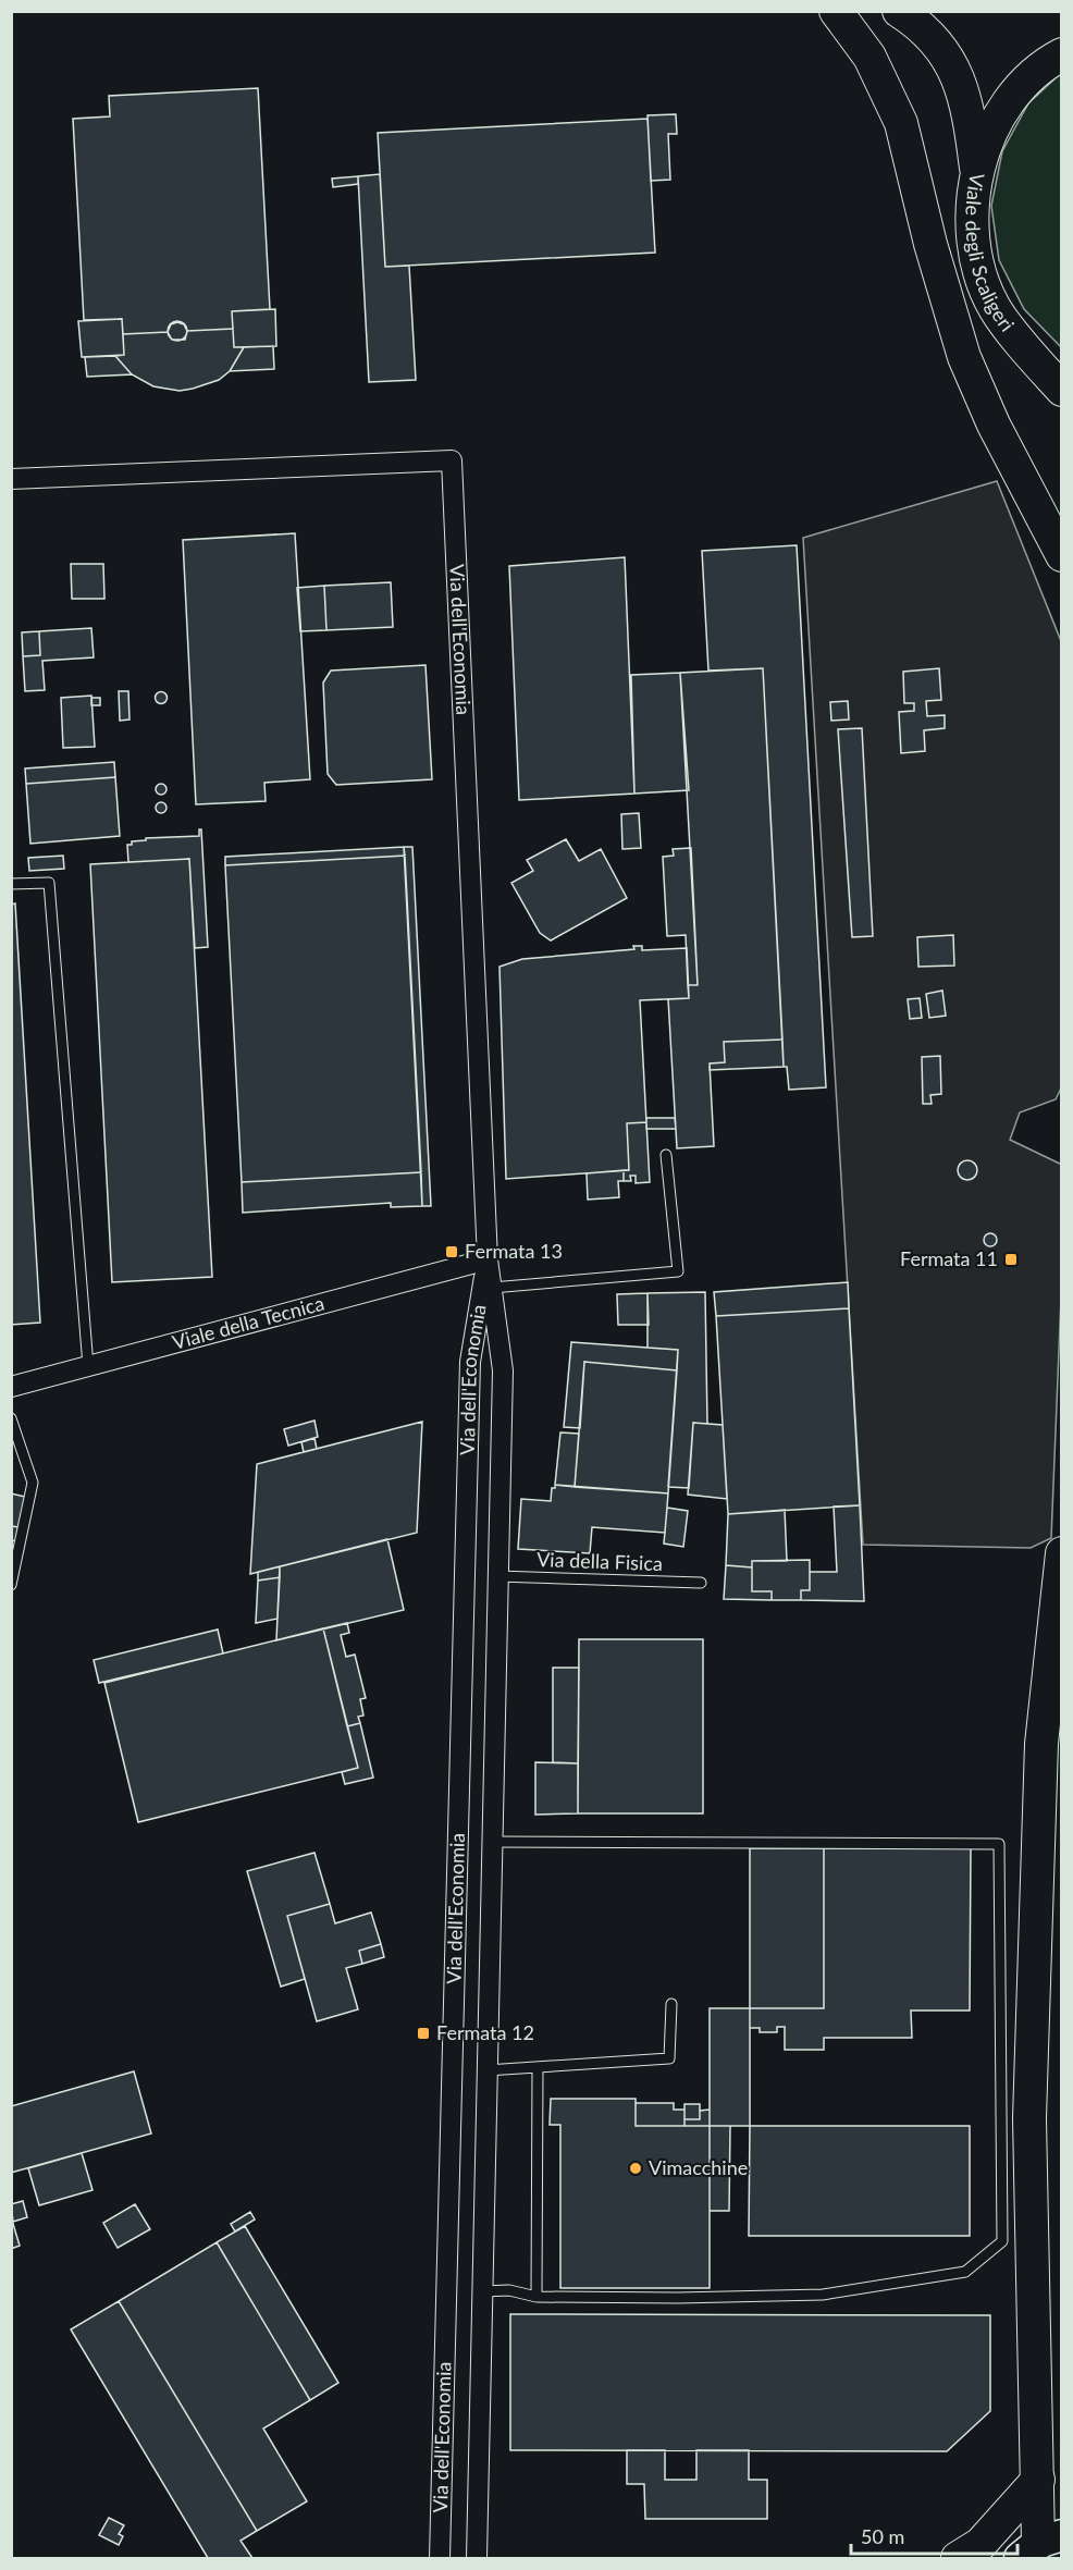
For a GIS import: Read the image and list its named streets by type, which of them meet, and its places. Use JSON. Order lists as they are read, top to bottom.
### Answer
{
  "streets": {
    "highway": ["Viale degli Scaligeri"],
    "street": ["Via dell'Economia", "Viale della Tecnica"],
    "lane": ["Via della Fisica"]
  },
  "crossings": [
    ["Via dell'Economia", "Viale della Tecnica"],
    ["Via dell'Economia", "Via della Fisica"]
  ],
  "places": {
    "transit": ["Fermata 13", "Fermata 11", "Fermata 12"],
    "other": ["Vimacchine"]
  },
  "scale_bar": "50 m"
}
